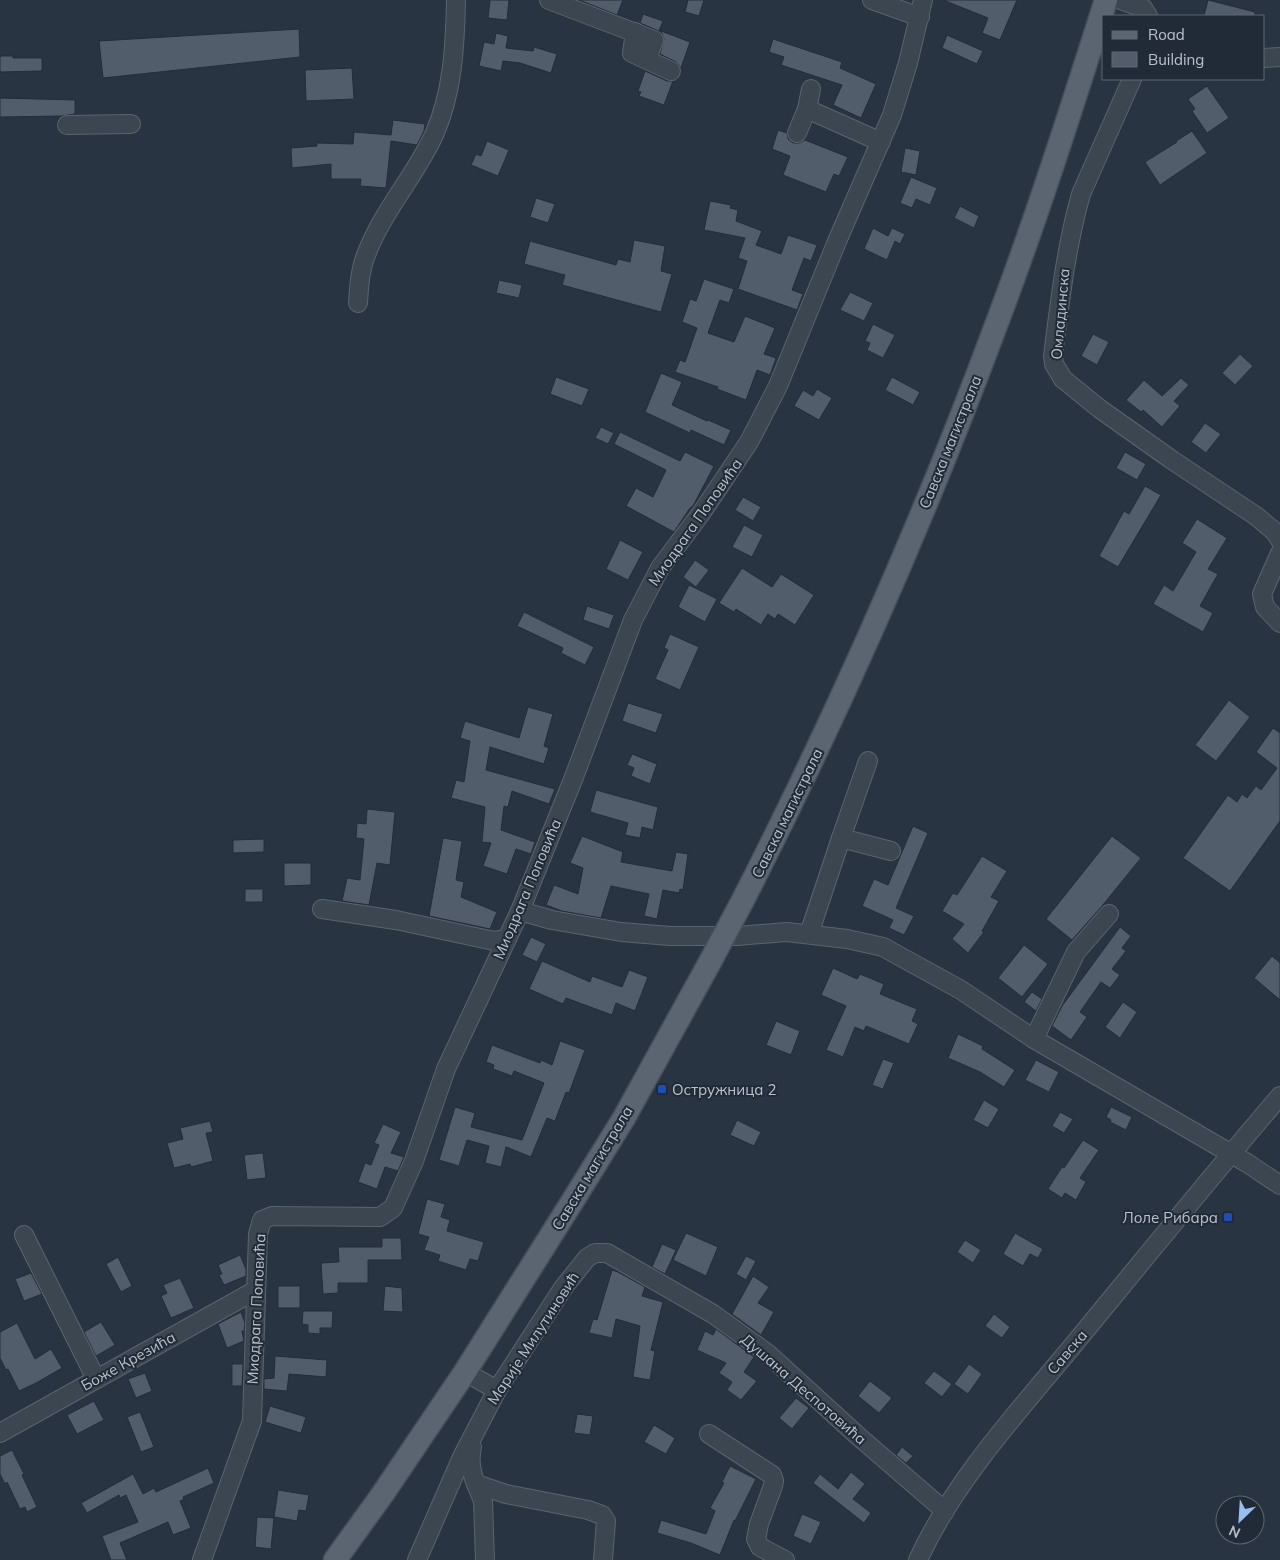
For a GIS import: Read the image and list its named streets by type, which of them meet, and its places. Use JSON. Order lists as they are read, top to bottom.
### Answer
{
  "streets": {
    "main road": ["Савска магистрала"],
    "street": [
      "Омладинска",
      "Миодрага Поповића",
      "Марије Милутиновић",
      "Савска",
      "Боже Крезића",
      "Душана Деспотовића"
    ]
  },
  "crossings": [
    ["Миодрага Поповића", "Боже Крезића"],
    ["Марије Милутиновић", "Душана Деспотовића"],
    ["Савска", "Душана Деспотовића"]
  ],
  "places": {
    "transit": ["Остружница 2", "Лоле Рибара"]
  },
  "legend": ["Road", "Building"],
  "north": "bottom left"
}
